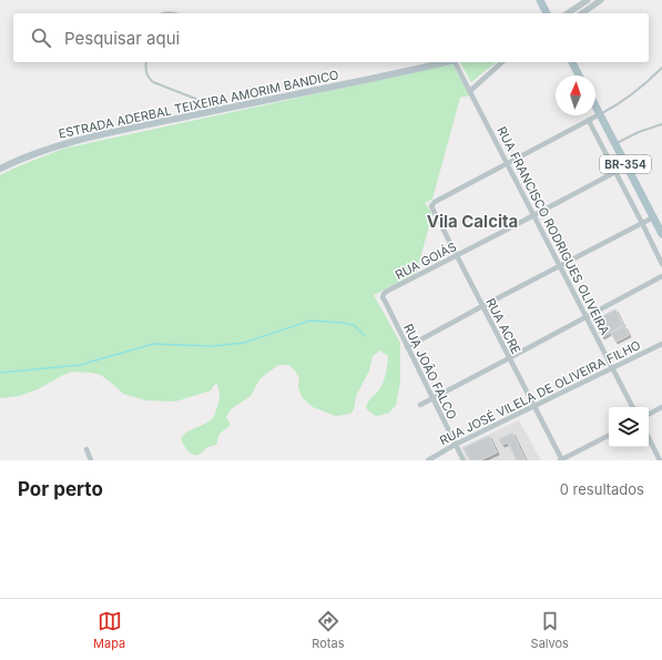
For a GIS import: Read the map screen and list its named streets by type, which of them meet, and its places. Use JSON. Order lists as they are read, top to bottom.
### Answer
{
  "streets": {
    "main road": ["ESTRADA ADERBAL TEIXEIRA AMORIM BANDICO", "BR-354"],
    "street": [
      "RUA FRANCISCO RODRIGUES OLIVEIRA",
      "RUA GOIÁS",
      "RUA ACRE",
      "RUA JOÃO FALCO",
      "RUA JOSÉ VILELA DE OLIVEIRA FILHO"
    ]
  },
  "crossings": [
    ["RUA FRANCISCO RODRIGUES OLIVEIRA", "RUA GOIÁS"],
    ["RUA FRANCISCO RODRIGUES OLIVEIRA", "RUA ACRE"],
    ["RUA FRANCISCO RODRIGUES OLIVEIRA", "RUA JOSÉ VILELA DE OLIVEIRA FILHO"],
    ["RUA GOIÁS", "RUA ACRE"],
    ["RUA GOIÁS", "RUA JOÃO FALCO"],
    ["RUA ACRE", "RUA JOSÉ VILELA DE OLIVEIRA FILHO"],
    ["RUA JOÃO FALCO", "RUA JOSÉ VILELA DE OLIVEIRA FILHO"]
  ],
  "districts": ["Vila Calcita"],
  "north": "top",
  "page": {
    "search": "Pesquisar aqui",
    "heading": ["Por perto", "0 resultados"],
    "nav": ["Mapa", "Rotas", "Salvos"]
  }
}
